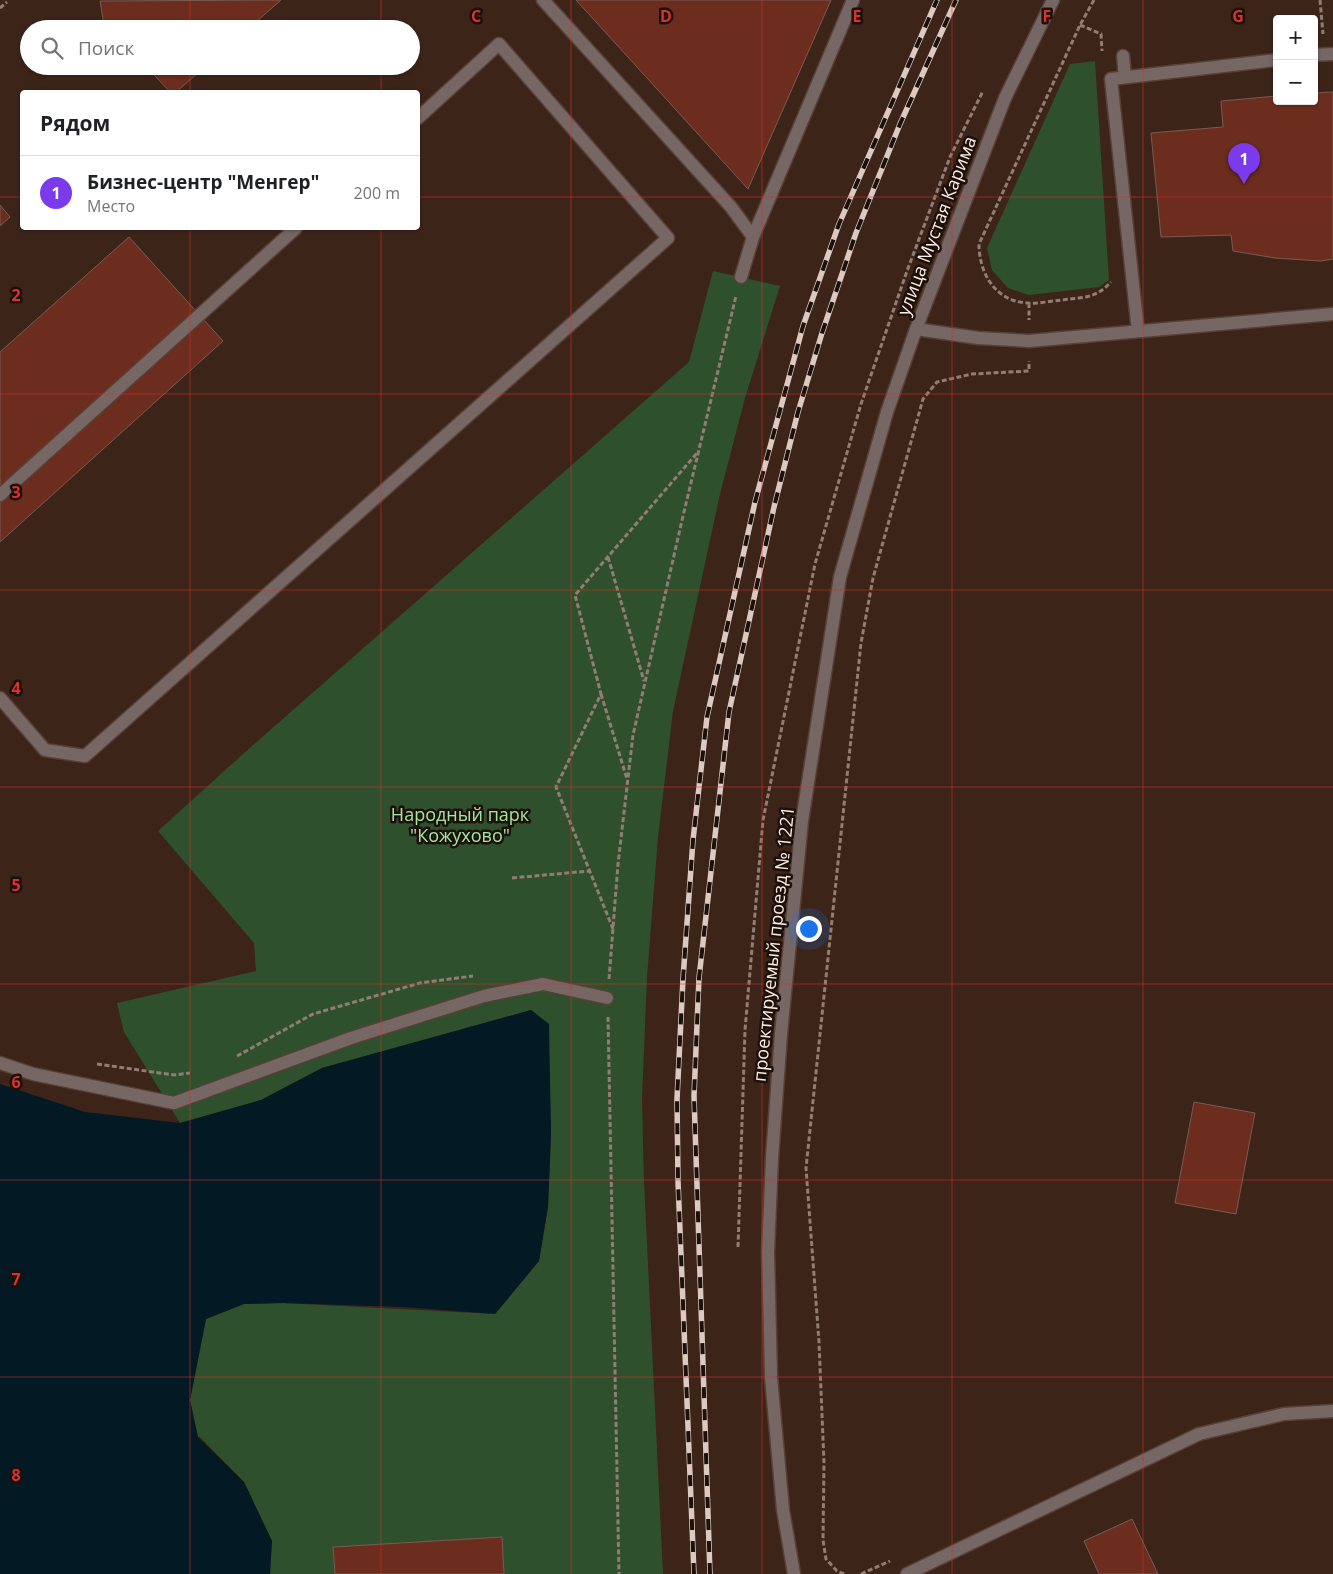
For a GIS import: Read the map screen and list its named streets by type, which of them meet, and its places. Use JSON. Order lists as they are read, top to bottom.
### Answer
{
  "streets": {
    "street": ["улица Мустая Карима", "проектируемый проезд № 1221"]
  },
  "crossings": [
    ["улица Мустая Карима", "проектируемый проезд № 1221"]
  ],
  "parks": ["Народный парк \"Кожухово\""],
  "page": {
    "map_buttons": ["+", "−"],
    "search": "Поиск",
    "heading": "Рядом",
    "pins": "1",
    "list": [
      {
        "mark": "1",
        "name": "Бизнес-центр \"Менгер\"",
        "note": "Место",
        "value": "200 m"
      }
    ]
  },
  "grid": {
    "columns": [
      "C",
      "D",
      "E",
      "F",
      "G"
    ],
    "rows": [
      "2",
      "3",
      "4",
      "5",
      "6",
      "7",
      "8"
    ]
  }
}
